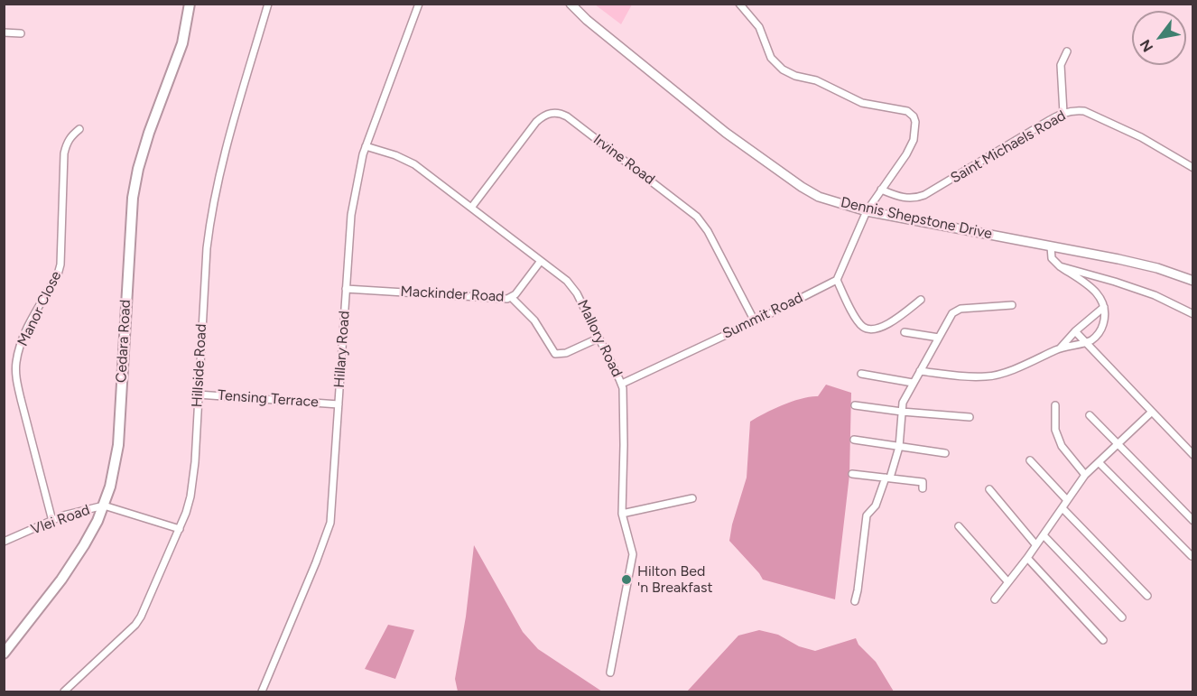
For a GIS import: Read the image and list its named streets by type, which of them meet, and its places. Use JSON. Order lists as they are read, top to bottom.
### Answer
{
  "streets": {
    "main road": ["Cedara Road"],
    "street": [
      "Saint Michaels Road",
      "Irvine Road",
      "Dennis Shepstone Drive",
      "Mackinder Road",
      "Manor Close",
      "Summit Road",
      "Mallory Road",
      "Hillary Road",
      "Hillside Road",
      "Tensing Terrace",
      "Vlei Road"
    ]
  },
  "crossings": [
    ["Irvine Road", "Summit Road"],
    ["Irvine Road", "Mallory Road"],
    ["Mackinder Road", "Mallory Road"],
    ["Mackinder Road", "Hillary Road"],
    ["Manor Close", "Vlei Road"],
    ["Summit Road", "Mallory Road"],
    ["Mallory Road", "Hillary Road"],
    ["Cedara Road", "Vlei Road"],
    ["Hillary Road", "Tensing Terrace"],
    ["Hillside Road", "Tensing Terrace"],
    ["Hillside Road", "Vlei Road"]
  ],
  "places": ["Hilton Bed 'n Breakfast"],
  "north": "bottom left"
}
